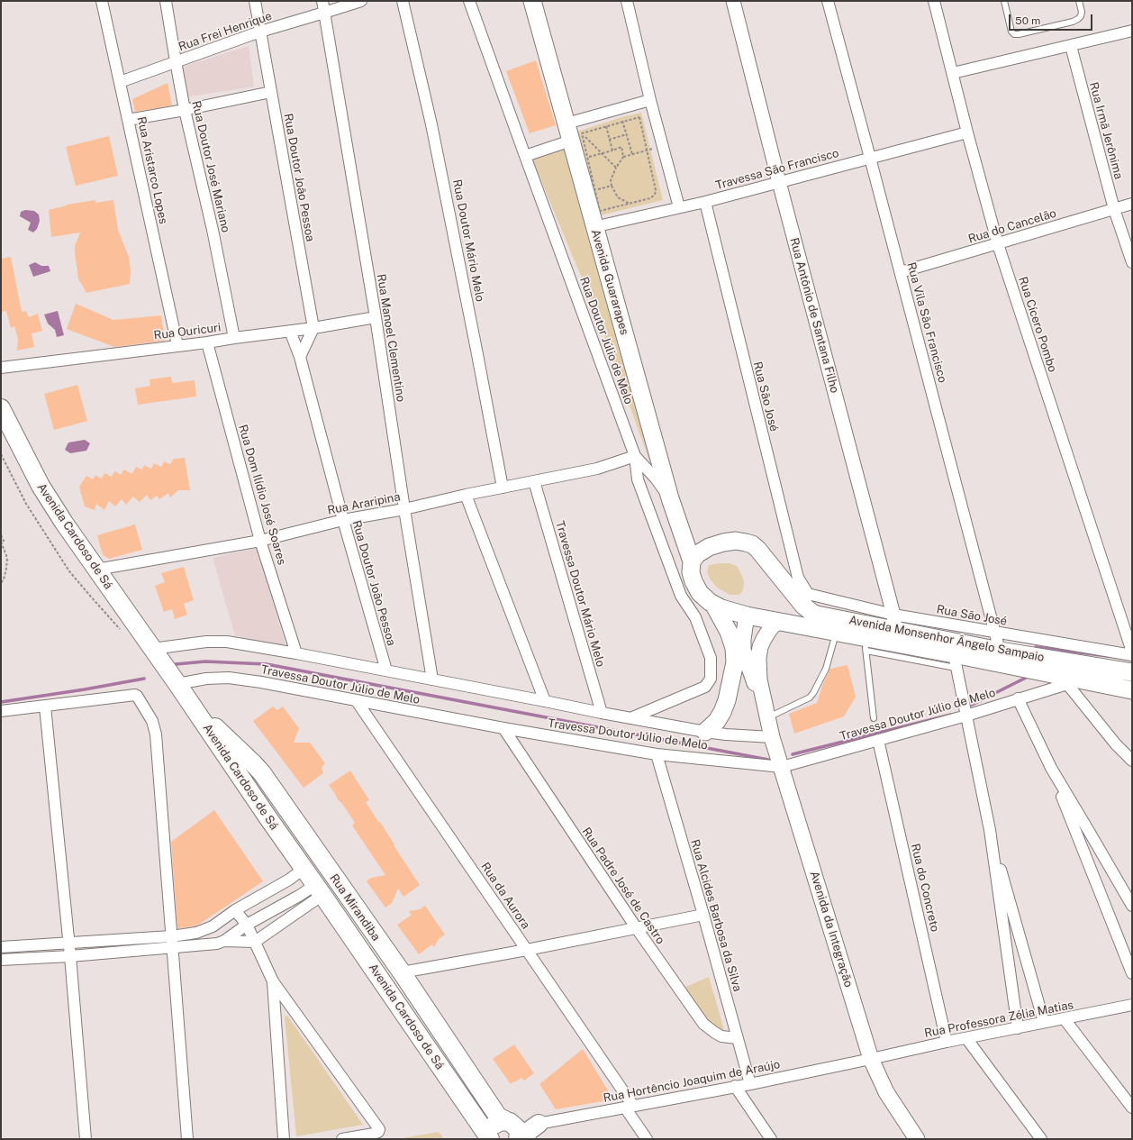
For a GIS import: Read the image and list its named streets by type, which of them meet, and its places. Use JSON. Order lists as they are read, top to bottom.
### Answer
{
  "streets": {
    "highway": ["Avenida Cardoso de Sá", "Rua Mirandiba"],
    "main road": ["Avenida Guararapes", "Avenida Monsenhor Ângelo Sampaio", "Avenida da Integração"],
    "street": [
      "Rua Frei Henrique",
      "Rua Irmã Jerônima",
      "Rua Doutor José Mariano",
      "Travessa São Francisco",
      "Rua Aristarco Lopes",
      "Rua Doutor João Pessoa",
      "Rua do Cancelão",
      "Rua Doutor Mário Melo",
      "Rua Antônio de Santana Filho",
      "Rua Vila São Francisco",
      "Rua Cícero Pombo",
      "Rua Ouricuri",
      "Rua Manoel Clementino",
      "Rua Doutor Júlio de Melo",
      "Rua São José",
      "Rua Dom Ilídio José Soares",
      "Rua Araripina",
      "Travessa Doutor Mário Melo",
      "Travessa Doutor Júlio de Melo",
      "Rua Padre José de Castro",
      "Rua do Concreto",
      "Rua da Aurora",
      "Rua Alcides Barbosa da Silva",
      "Rua Professora Zélia Matias",
      "Rua Hortêncio Joaquim de Araújo"
    ]
  },
  "crossings": [
    ["Rua Frei Henrique", "Rua Doutor José Mariano"],
    ["Rua Frei Henrique", "Rua Aristarco Lopes"],
    ["Rua Frei Henrique", "Rua Doutor João Pessoa"],
    ["Rua Frei Henrique", "Rua Manoel Clementino"],
    ["Rua Irmã Jerônima", "Rua do Cancelão"],
    ["Rua Doutor José Mariano", "Rua Ouricuri"],
    ["Travessa São Francisco", "Avenida Guararapes"],
    ["Travessa São Francisco", "Rua Antônio de Santana Filho"],
    ["Travessa São Francisco", "Rua Vila São Francisco"],
    ["Travessa São Francisco", "Rua Cícero Pombo"],
    ["Travessa São Francisco", "Rua São José"],
    ["Rua Aristarco Lopes", "Rua Ouricuri"],
    ["Rua Doutor João Pessoa", "Rua Ouricuri"],
    ["Rua Doutor João Pessoa", "Rua Araripina"],
    ["Rua Doutor João Pessoa", "Travessa Doutor Júlio de Melo"],
    ["Rua do Cancelão", "Rua Vila São Francisco"],
    ["Rua do Cancelão", "Rua Cícero Pombo"],
    ["Rua Doutor Mário Melo", "Rua Araripina"],
    ["Avenida Guararapes", "Avenida Monsenhor Ângelo Sampaio"],
    ["Rua Antônio de Santana Filho", "Rua São José"],
    ["Rua Antônio de Santana Filho", "Avenida Monsenhor Ângelo Sampaio"],
    ["Rua Vila São Francisco", "Rua São José"],
    ["Rua Vila São Francisco", "Avenida Monsenhor Ângelo Sampaio"],
    ["Rua Ouricuri", "Rua Manoel Clementino"],
    ["Rua Ouricuri", "Rua Dom Ilídio José Soares"],
    ["Rua Manoel Clementino", "Rua Araripina"],
    ["Rua Manoel Clementino", "Travessa Doutor Júlio de Melo"],
    ["Rua Doutor Júlio de Melo", "Rua Araripina"],
    ["Rua Doutor Júlio de Melo", "Travessa Doutor Júlio de Melo"],
    ["Rua São José", "Avenida Monsenhor Ângelo Sampaio"],
    ["Rua Dom Ilídio José Soares", "Rua Araripina"],
    ["Rua Dom Ilídio José Soares", "Travessa Doutor Júlio de Melo"],
    ["Rua Araripina", "Avenida Cardoso de Sá"],
    ["Rua Araripina", "Travessa Doutor Mário Melo"],
    ["Avenida Cardoso de Sá", "Travessa Doutor Júlio de Melo"],
    ["Avenida Cardoso de Sá", "Rua Mirandiba"],
    ["Travessa Doutor Mário Melo", "Travessa Doutor Júlio de Melo"],
    ["Avenida Monsenhor Ângelo Sampaio", "Travessa Doutor Júlio de Melo"],
    ["Avenida Monsenhor Ângelo Sampaio", "Avenida da Integração"],
    ["Travessa Doutor Júlio de Melo", "Rua Padre José de Castro"],
    ["Travessa Doutor Júlio de Melo", "Rua do Concreto"],
    ["Travessa Doutor Júlio de Melo", "Rua da Aurora"],
    ["Travessa Doutor Júlio de Melo", "Rua Alcides Barbosa da Silva"],
    ["Travessa Doutor Júlio de Melo", "Avenida da Integração"],
    ["Rua Padre José de Castro", "Rua Alcides Barbosa da Silva"],
    ["Rua do Concreto", "Rua Professora Zélia Matias"],
    ["Rua da Aurora", "Rua Hortêncio Joaquim de Araújo"],
    ["Rua Alcides Barbosa da Silva", "Rua Hortêncio Joaquim de Araújo"],
    ["Avenida da Integração", "Rua Professora Zélia Matias"],
    ["Avenida da Integração", "Rua Hortêncio Joaquim de Araújo"],
    ["Rua Professora Zélia Matias", "Rua Hortêncio Joaquim de Araújo"]
  ],
  "scale_bar": "50 m"
}
